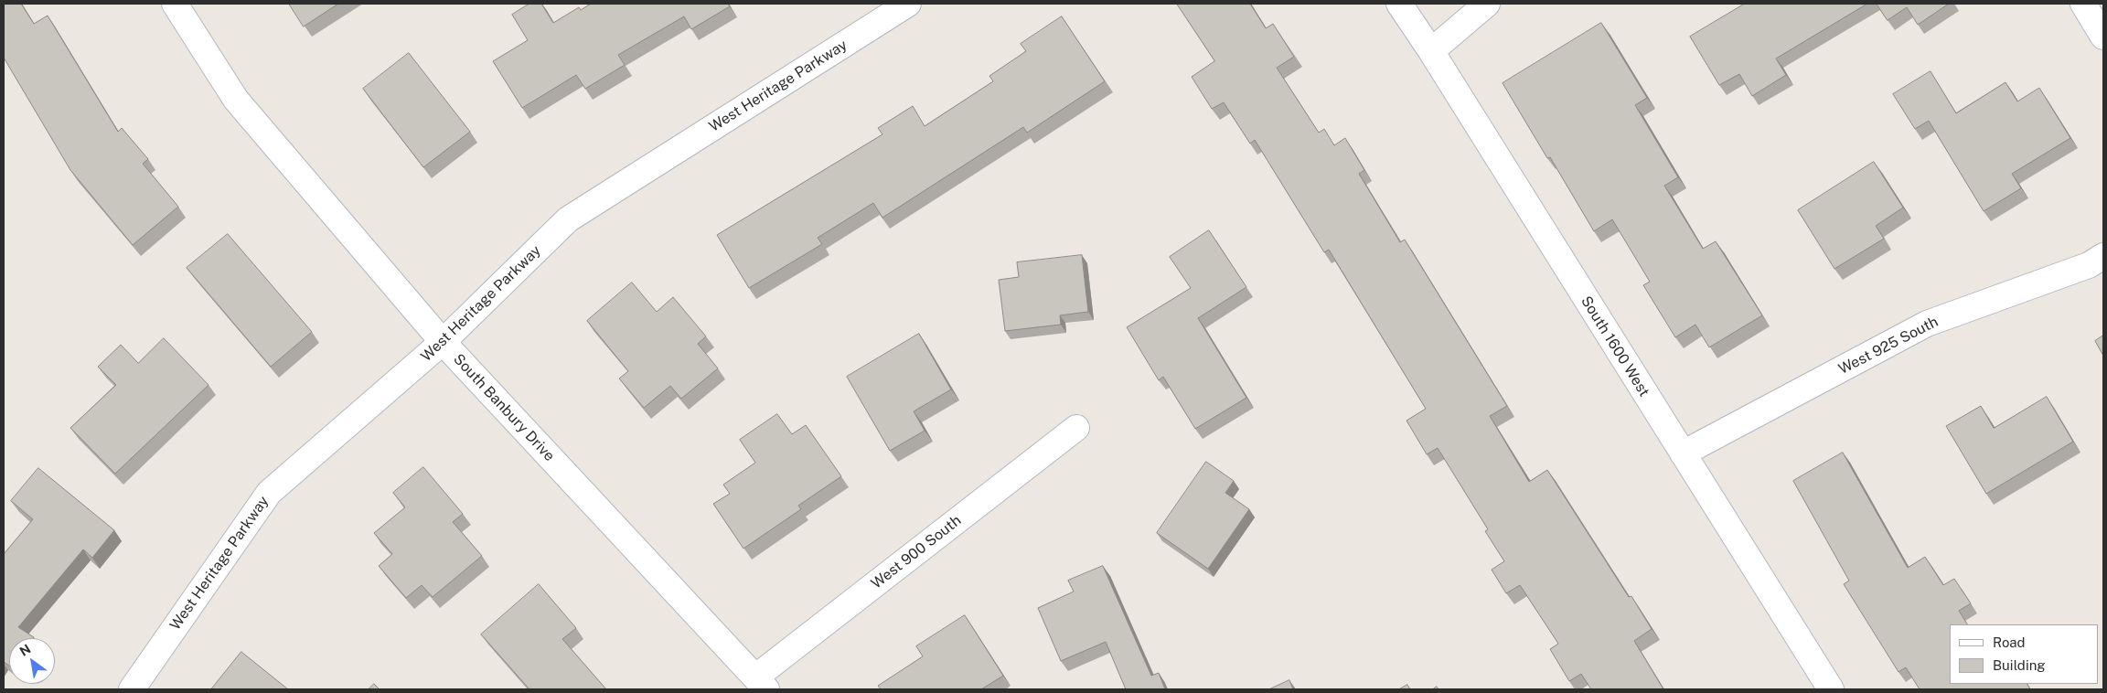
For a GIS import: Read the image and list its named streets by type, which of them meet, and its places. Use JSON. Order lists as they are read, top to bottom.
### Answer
{
  "streets": {
    "street": [
      "West Heritage Parkway",
      "West 925 South",
      "South 1600 West",
      "South Banbury Drive",
      "West 900 South"
    ]
  },
  "crossings": [
    ["West Heritage Parkway", "South Banbury Drive"],
    ["West 925 South", "South 1600 West"],
    ["South Banbury Drive", "West 900 South"]
  ],
  "legend": ["Road", "Building"],
  "north": "top left"
}
